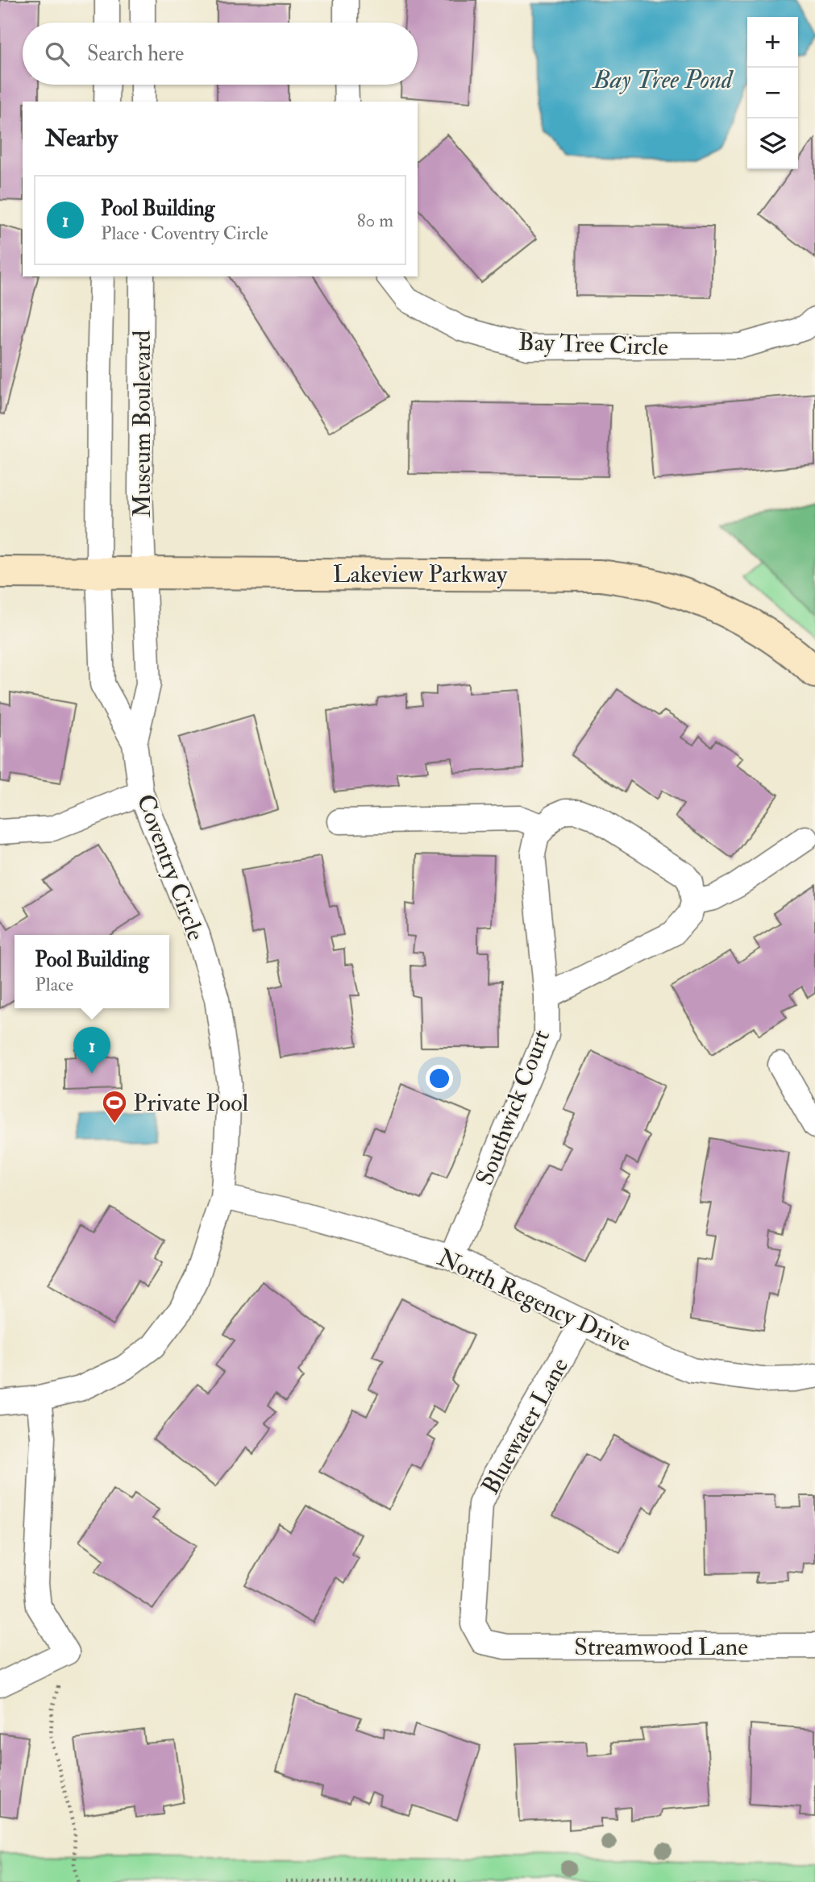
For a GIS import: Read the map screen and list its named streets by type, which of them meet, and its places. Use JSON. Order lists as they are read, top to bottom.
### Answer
{
  "streets": {
    "street": [
      "Bay Tree Circle",
      "Museum Boulevard",
      "Lakeview Parkway",
      "Coventry Circle",
      "Southwick Court",
      "North Regency Drive",
      "Bluewater Lane",
      "Streamwood Lane"
    ]
  },
  "crossings": [
    ["Museum Boulevard", "Lakeview Parkway"],
    ["Museum Boulevard", "Coventry Circle"],
    ["Lakeview Parkway", "Coventry Circle"],
    ["Coventry Circle", "North Regency Drive"],
    ["Southwick Court", "North Regency Drive"],
    ["North Regency Drive", "Bluewater Lane"],
    ["Bluewater Lane", "Streamwood Lane"]
  ],
  "water": ["Bay Tree Pond"],
  "places": {
    "sports": ["Private Pool"]
  },
  "page": {
    "map_buttons": ["+", "−"],
    "search": "Search here",
    "heading": "Nearby",
    "list": [
      {
        "mark": "1",
        "name": "Pool Building",
        "note": "Place · Coventry Circle",
        "value": "80 m"
      }
    ],
    "popup": ["Pool Building", "Place"],
    "pins": "1"
  }
}
